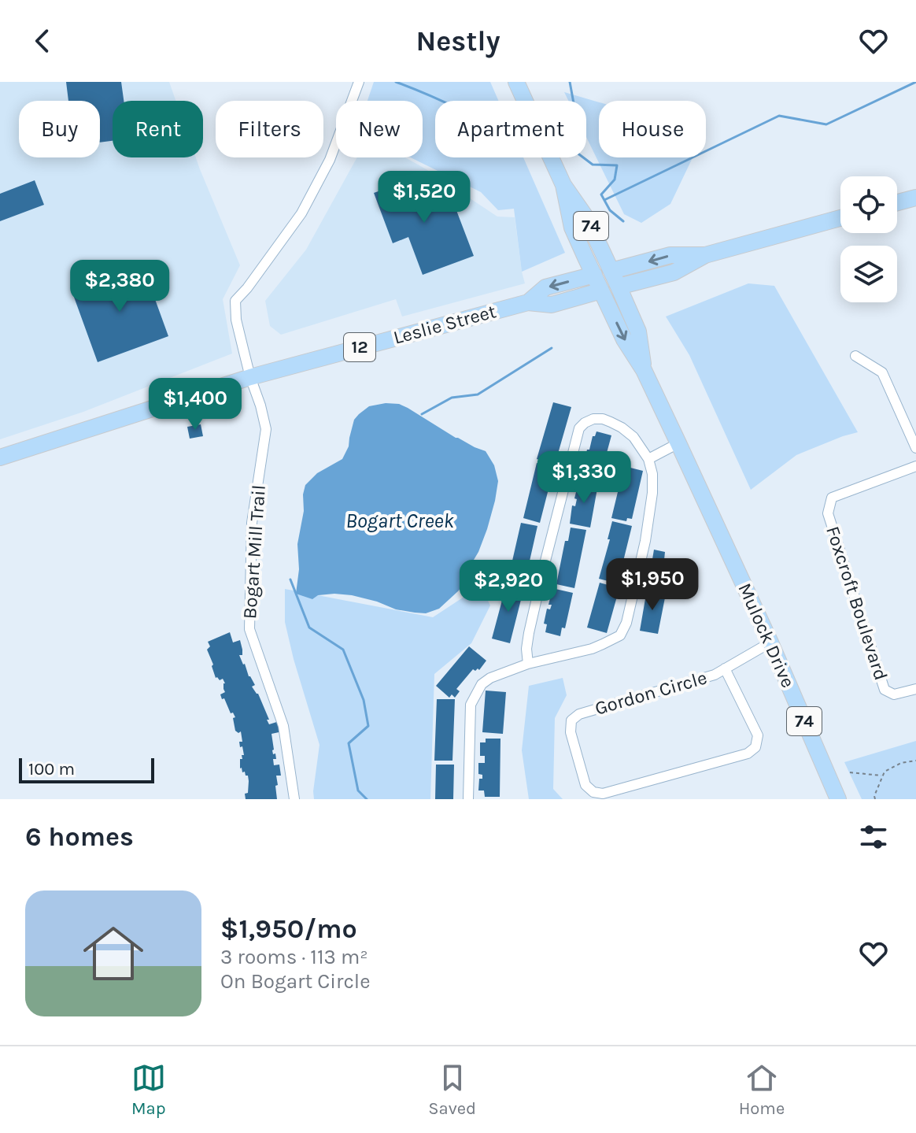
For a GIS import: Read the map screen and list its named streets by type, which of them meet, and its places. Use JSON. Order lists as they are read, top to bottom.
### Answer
{
  "streets": {
    "main road": [
      "74",
      "Leslie Street",
      "12",
      "Mulock Drive"
    ],
    "street": ["Bogart Mill Trail", "Foxcroft Boulevard", "Gordon Circle"]
  },
  "crossings": [
    ["Leslie Street", "Bogart Mill Trail"],
    ["Leslie Street", "Mulock Drive"],
    ["Mulock Drive", "Gordon Circle"]
  ],
  "water": ["Bogart Creek"],
  "scale_bar": "100 m",
  "page": {
    "header": "Nestly",
    "chip": [
      "Buy",
      "Rent",
      "Filters",
      "New",
      "Apartment",
      "House"
    ],
    "price": [
      "$1,520",
      "$2,380",
      "$1,400",
      "$1,330",
      "$1,950",
      "$2,920"
    ],
    "scale": "100 m",
    "heading": "6 homes",
    "list": [
      {
        "name": "$1,950/mo",
        "note": "3 rooms · 113 m² · On Bogart Circle"
      }
    ],
    "tabs": ["Map", "Saved", "Home"]
  }
}
